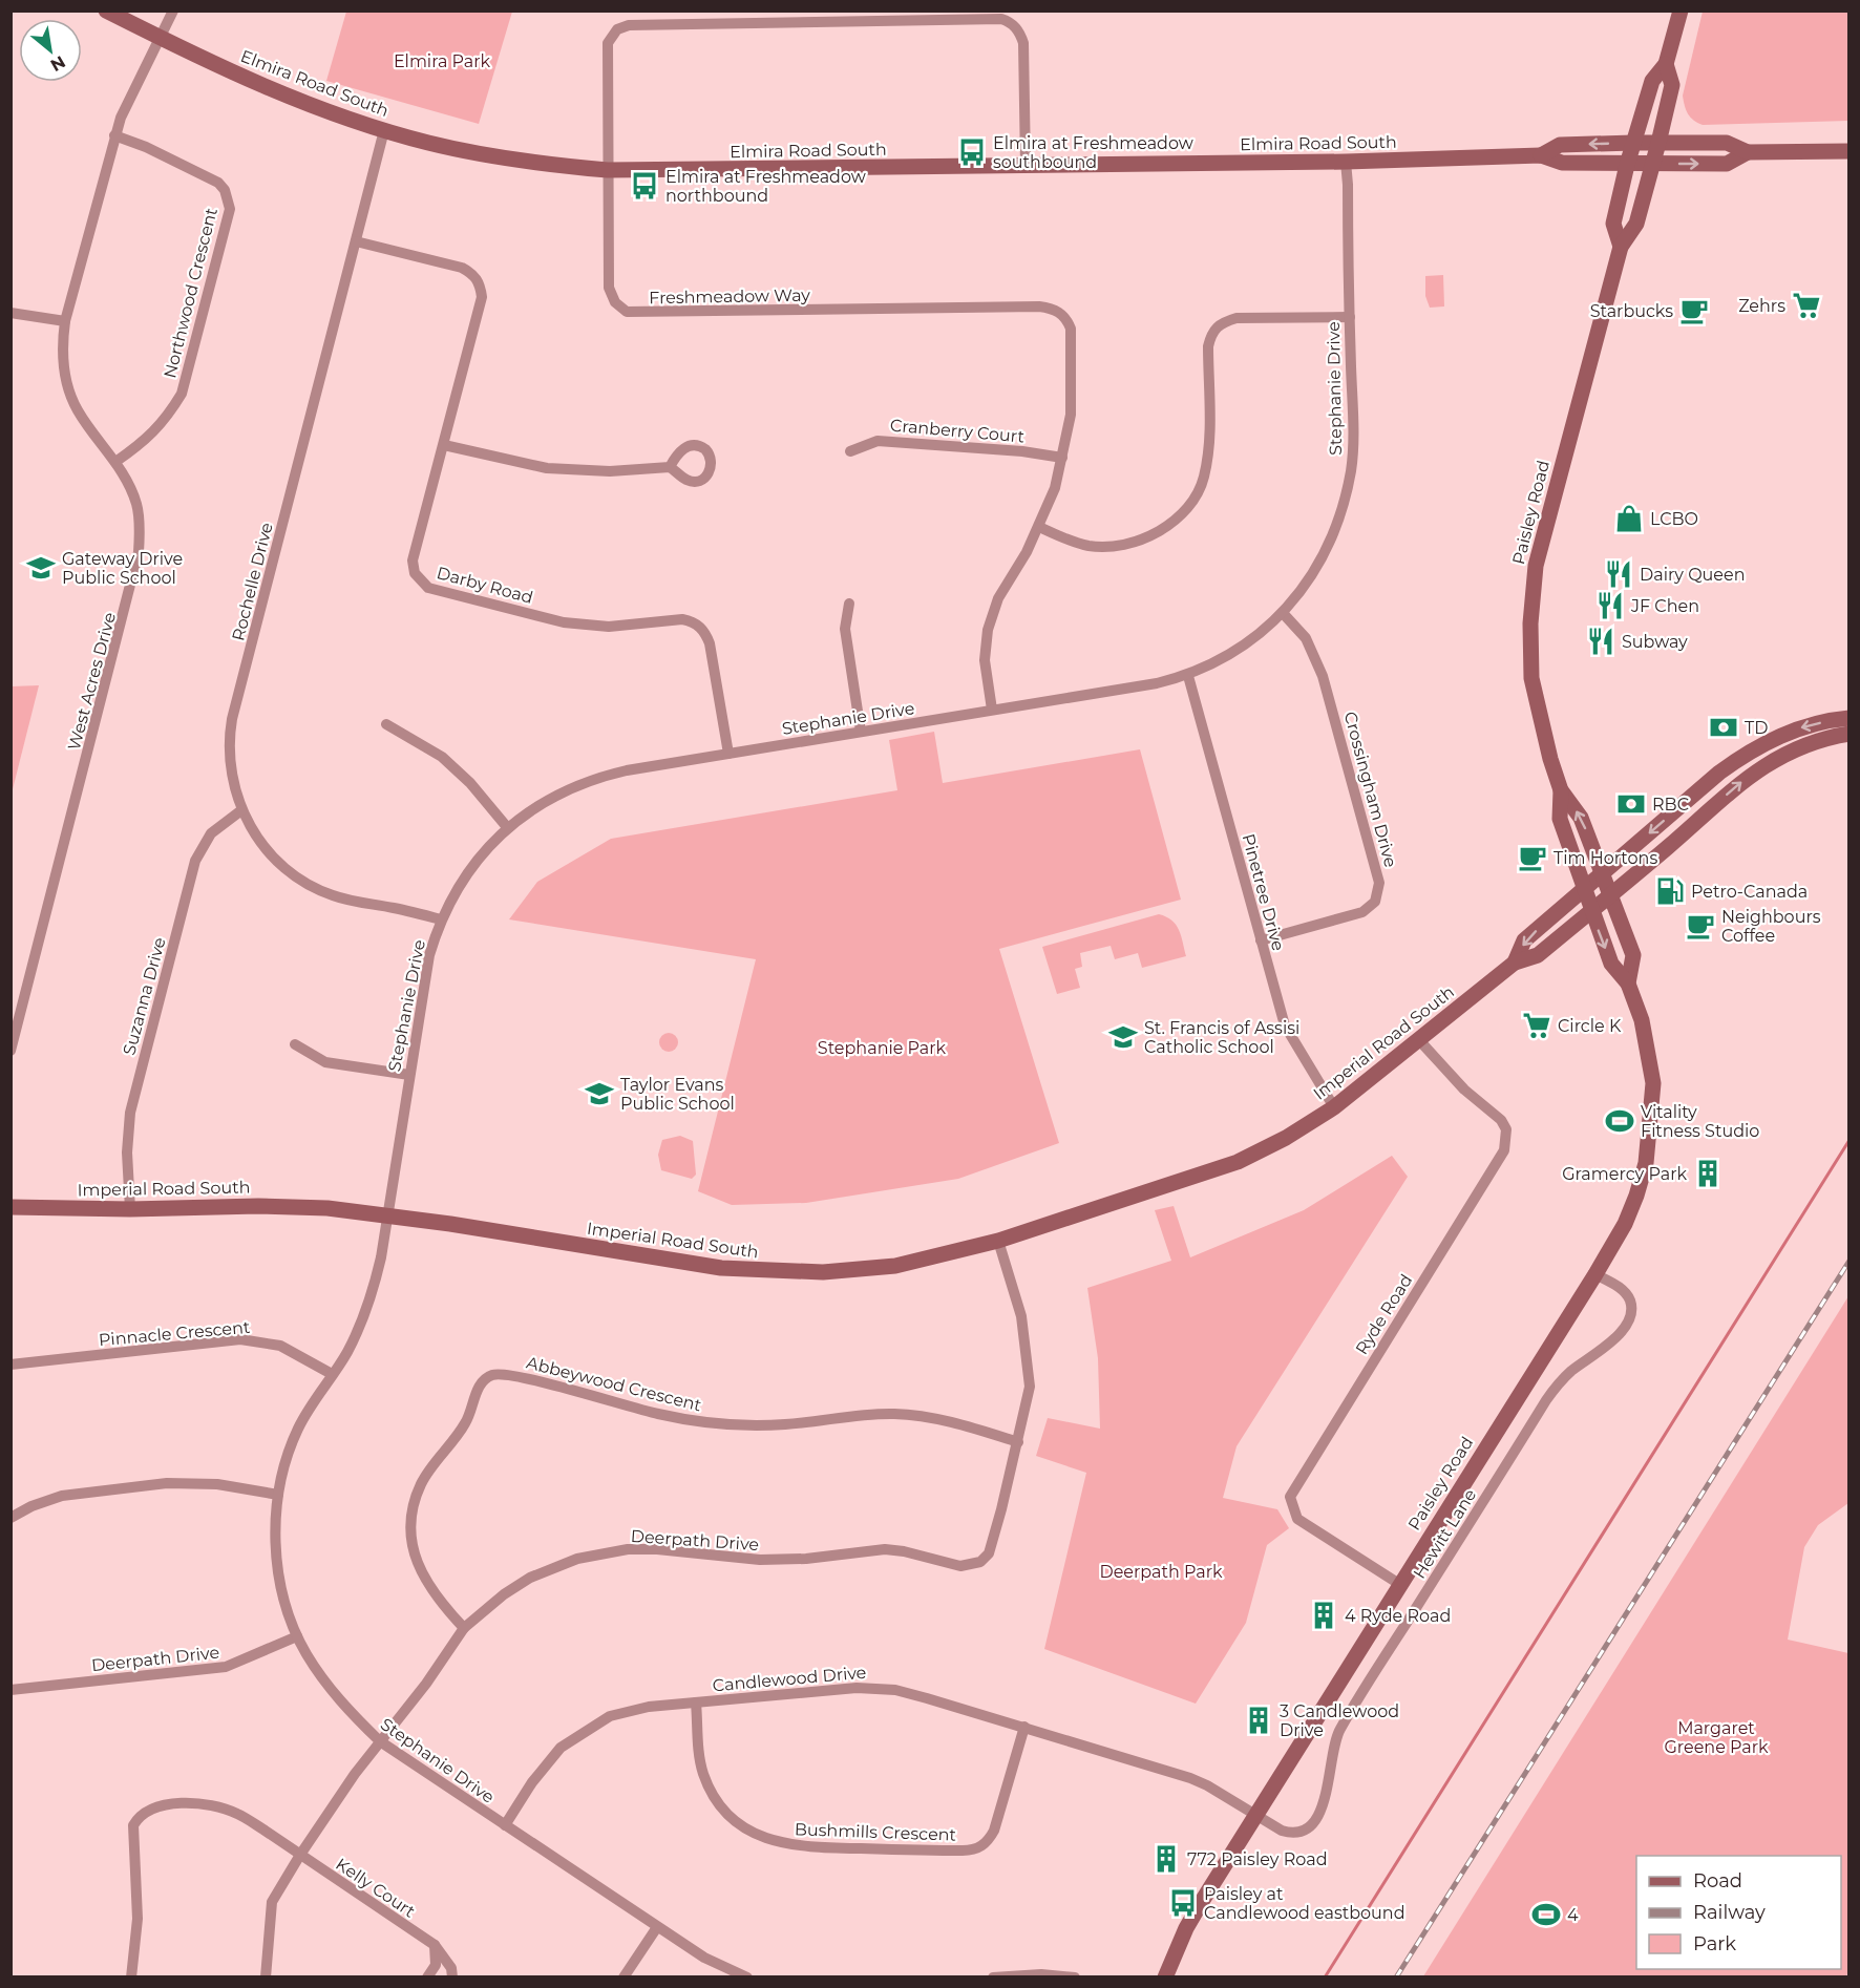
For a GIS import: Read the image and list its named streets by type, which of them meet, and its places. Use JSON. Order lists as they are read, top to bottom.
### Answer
{
  "streets": {
    "street": [
      "Elmira Road South",
      "Northwood Crescent",
      "Freshmeadow Way",
      "Stephanie Drive",
      "Cranberry Court",
      "Paisley Road",
      "Rochelle Drive",
      "Darby Road",
      "West Acres Drive",
      "Crossingham Drive",
      "Pinetree Drive",
      "Suzanna Drive",
      "Imperial Road South",
      "Ryde Road",
      "Pinnacle Crescent",
      "Abbeywood Crescent",
      "Hewitt Lane",
      "Deerpath Drive",
      "Candlewood Drive",
      "Bushmills Crescent",
      "Kelly Court"
    ]
  },
  "crossings": [
    ["Elmira Road South", "Freshmeadow Way"],
    ["Elmira Road South", "Stephanie Drive"],
    ["Elmira Road South", "Paisley Road"],
    ["Elmira Road South", "Rochelle Drive"],
    ["Elmira Road South", "West Acres Drive"],
    ["Northwood Crescent", "West Acres Drive"],
    ["Freshmeadow Way", "Stephanie Drive"],
    ["Freshmeadow Way", "Cranberry Court"],
    ["Stephanie Drive", "Rochelle Drive"],
    ["Stephanie Drive", "Darby Road"],
    ["Stephanie Drive", "Crossingham Drive"],
    ["Stephanie Drive", "Pinetree Drive"],
    ["Stephanie Drive", "Imperial Road South"],
    ["Stephanie Drive", "Pinnacle Crescent"],
    ["Stephanie Drive", "Deerpath Drive"],
    ["Stephanie Drive", "Candlewood Drive"],
    ["Paisley Road", "Imperial Road South"],
    ["Paisley Road", "Ryde Road"],
    ["Paisley Road", "Hewitt Lane"],
    ["Paisley Road", "Candlewood Drive"],
    ["Rochelle Drive", "Darby Road"],
    ["Rochelle Drive", "Suzanna Drive"],
    ["Crossingham Drive", "Pinetree Drive"],
    ["Pinetree Drive", "Imperial Road South"],
    ["Suzanna Drive", "Imperial Road South"],
    ["Imperial Road South", "Ryde Road"],
    ["Imperial Road South", "Deerpath Drive"],
    ["Abbeywood Crescent", "Deerpath Drive"],
    ["Hewitt Lane", "Candlewood Drive"],
    ["Deerpath Drive", "Kelly Court"],
    ["Candlewood Drive", "Bushmills Crescent"]
  ],
  "parks": [
    "Elmira Park",
    "Stephanie Park",
    "Deerpath Park",
    "Margaret Greene Park"
  ],
  "places": {
    "bus stop": ["Elmira at Freshmeadow southbound", "Elmira at Freshmeadow northbound", "Paisley at Candlewood eastbound"],
    "supermarket": ["Zehrs", "Circle K"],
    "cafe": ["Starbucks", "Tim Hortons", "Neighbours Coffee"],
    "shop": ["LCBO"],
    "school or university": ["Gateway Drive Public School", "St. Francis of Assisi Catholic School", "Taylor Evans Public School"],
    "restaurant": ["Dairy Queen", "JF Chen", "Subway"],
    "bank": ["TD", "RBC"],
    "fuel station": ["Petro-Canada"],
    "sports": ["Vitality Fitness Studio", "4"],
    "building": [
      "Gramercy Park",
      "4 Ryde Road",
      "3 Candlewood Drive",
      "772 Paisley Road"
    ]
  },
  "legend": ["Road", "Railway", "Park"],
  "north": "bottom right"
}
